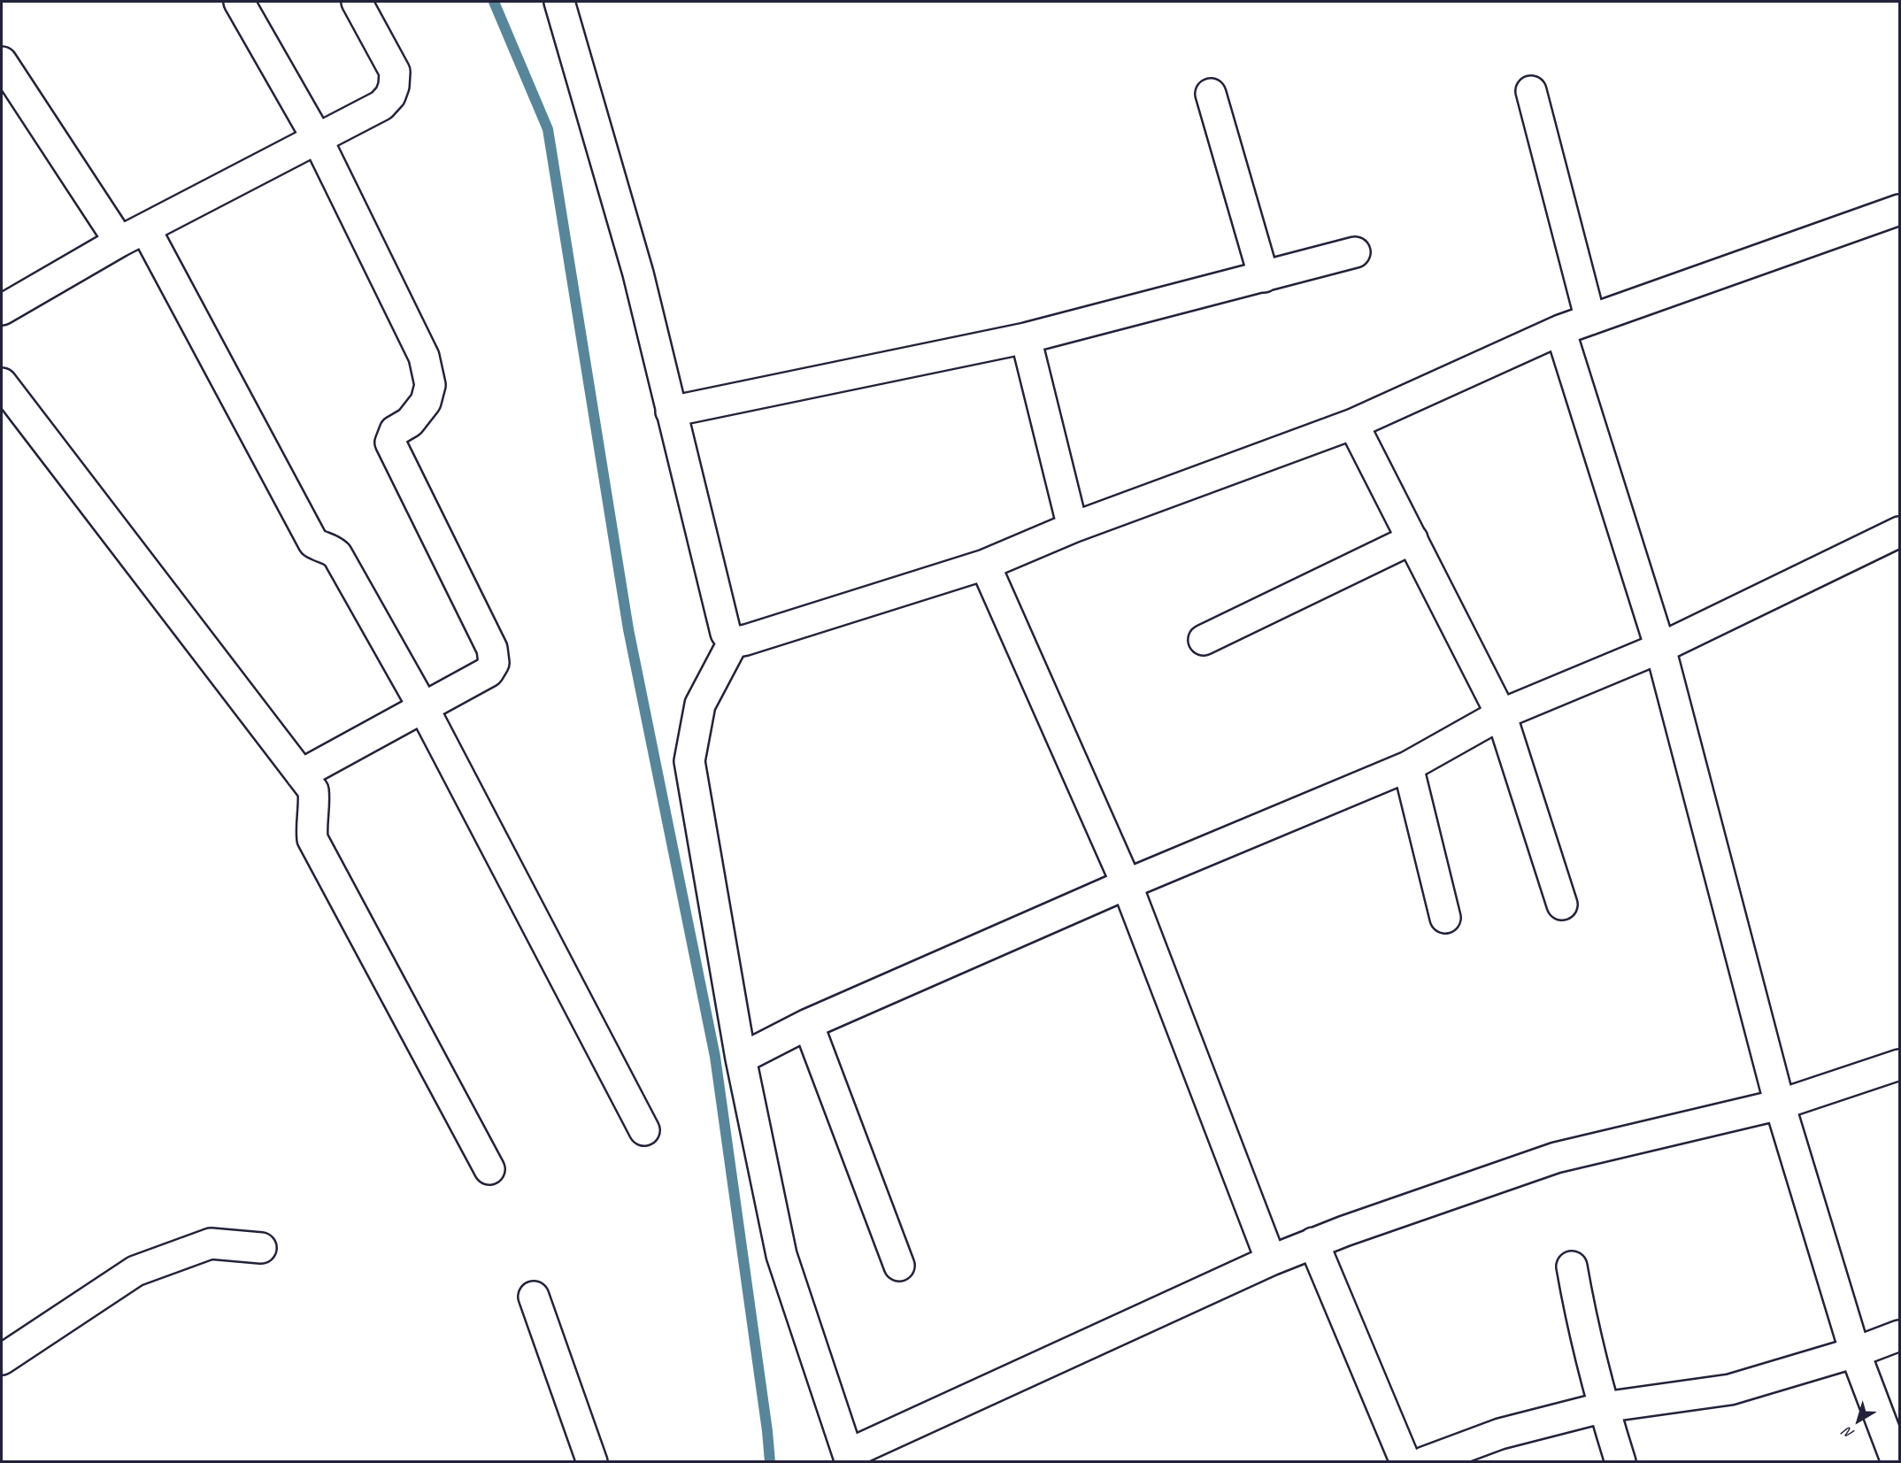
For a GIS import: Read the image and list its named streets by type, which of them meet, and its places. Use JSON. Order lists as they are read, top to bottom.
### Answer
{
  "north": "bottom left"
}
